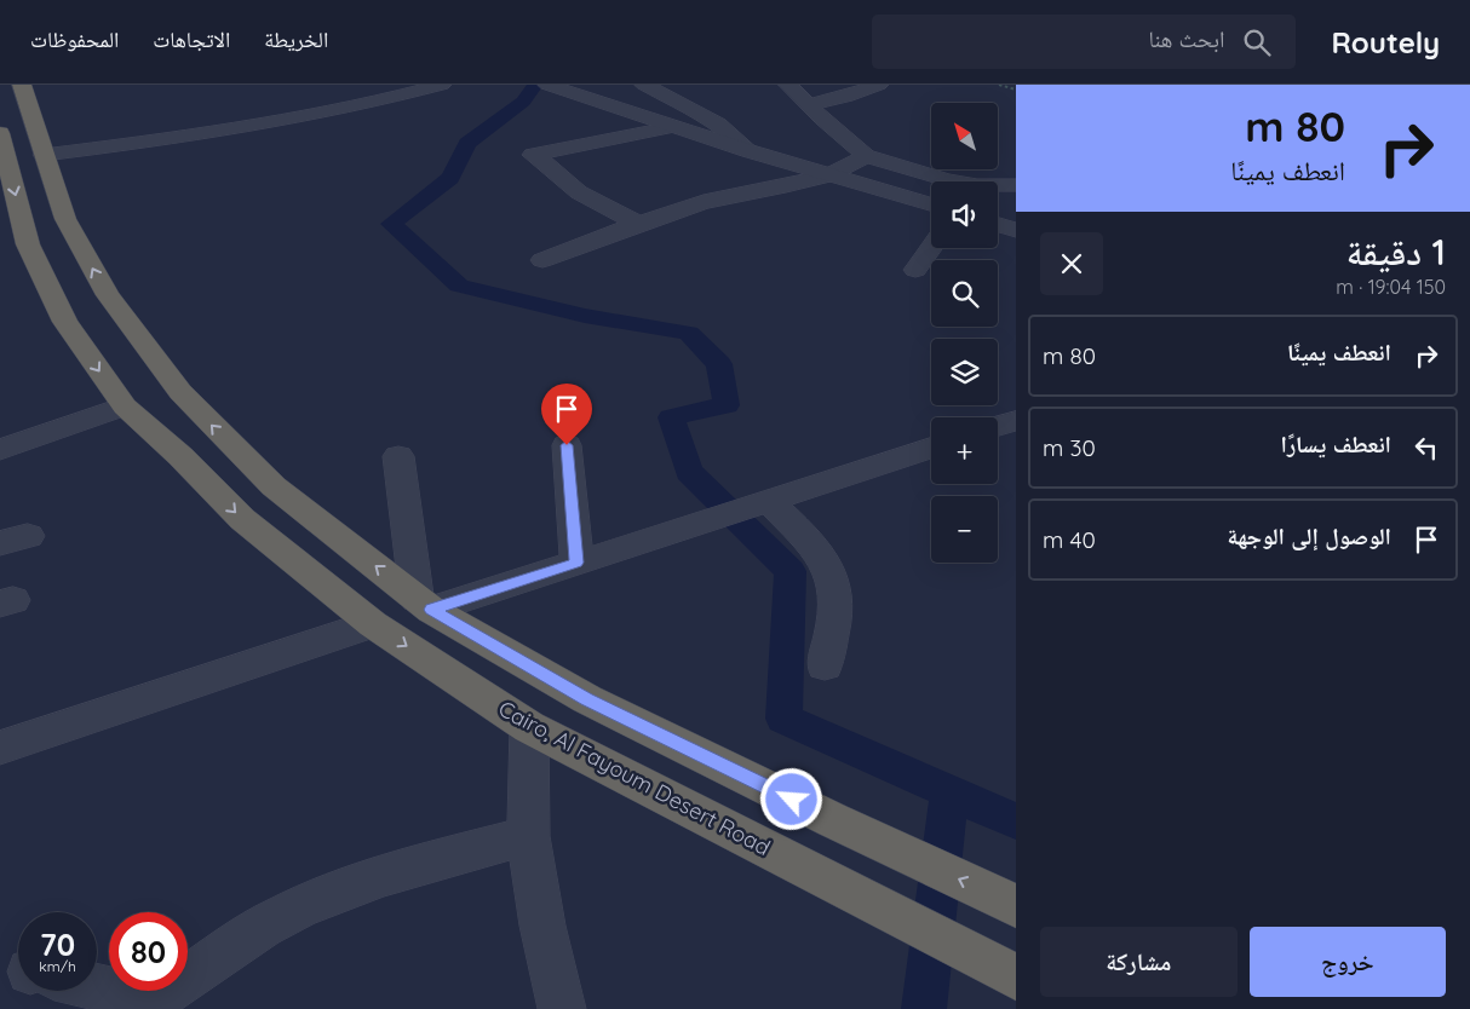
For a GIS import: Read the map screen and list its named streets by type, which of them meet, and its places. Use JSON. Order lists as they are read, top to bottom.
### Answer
{
  "streets": {
    "highway": ["Cairo, Al Fayoum Desert Road"]
  },
  "north": "top left",
  "page": {
    "header": "Routely",
    "search": "ابحث هنا",
    "nav": ["الخريطة", "الاتجاهات", "المحفوظات"],
    "turn": ["80 m", "انعطف يمينًا"],
    "map_buttons": ["+", "−"],
    "heading": ["1 دقيقة", "150 m · 19:04"],
    "list": [
      {
        "name": "انعطف يمينًا",
        "value": "80 m"
      },
      {
        "name": "انعطف يسارًا",
        "value": "30 m"
      },
      {
        "name": "الوصول إلى الوجهة",
        "value": "40 m"
      }
    ],
    "speed": "70 km/h",
    "limit": "80",
    "buttons": ["خروج", "مشاركة"]
  }
}
